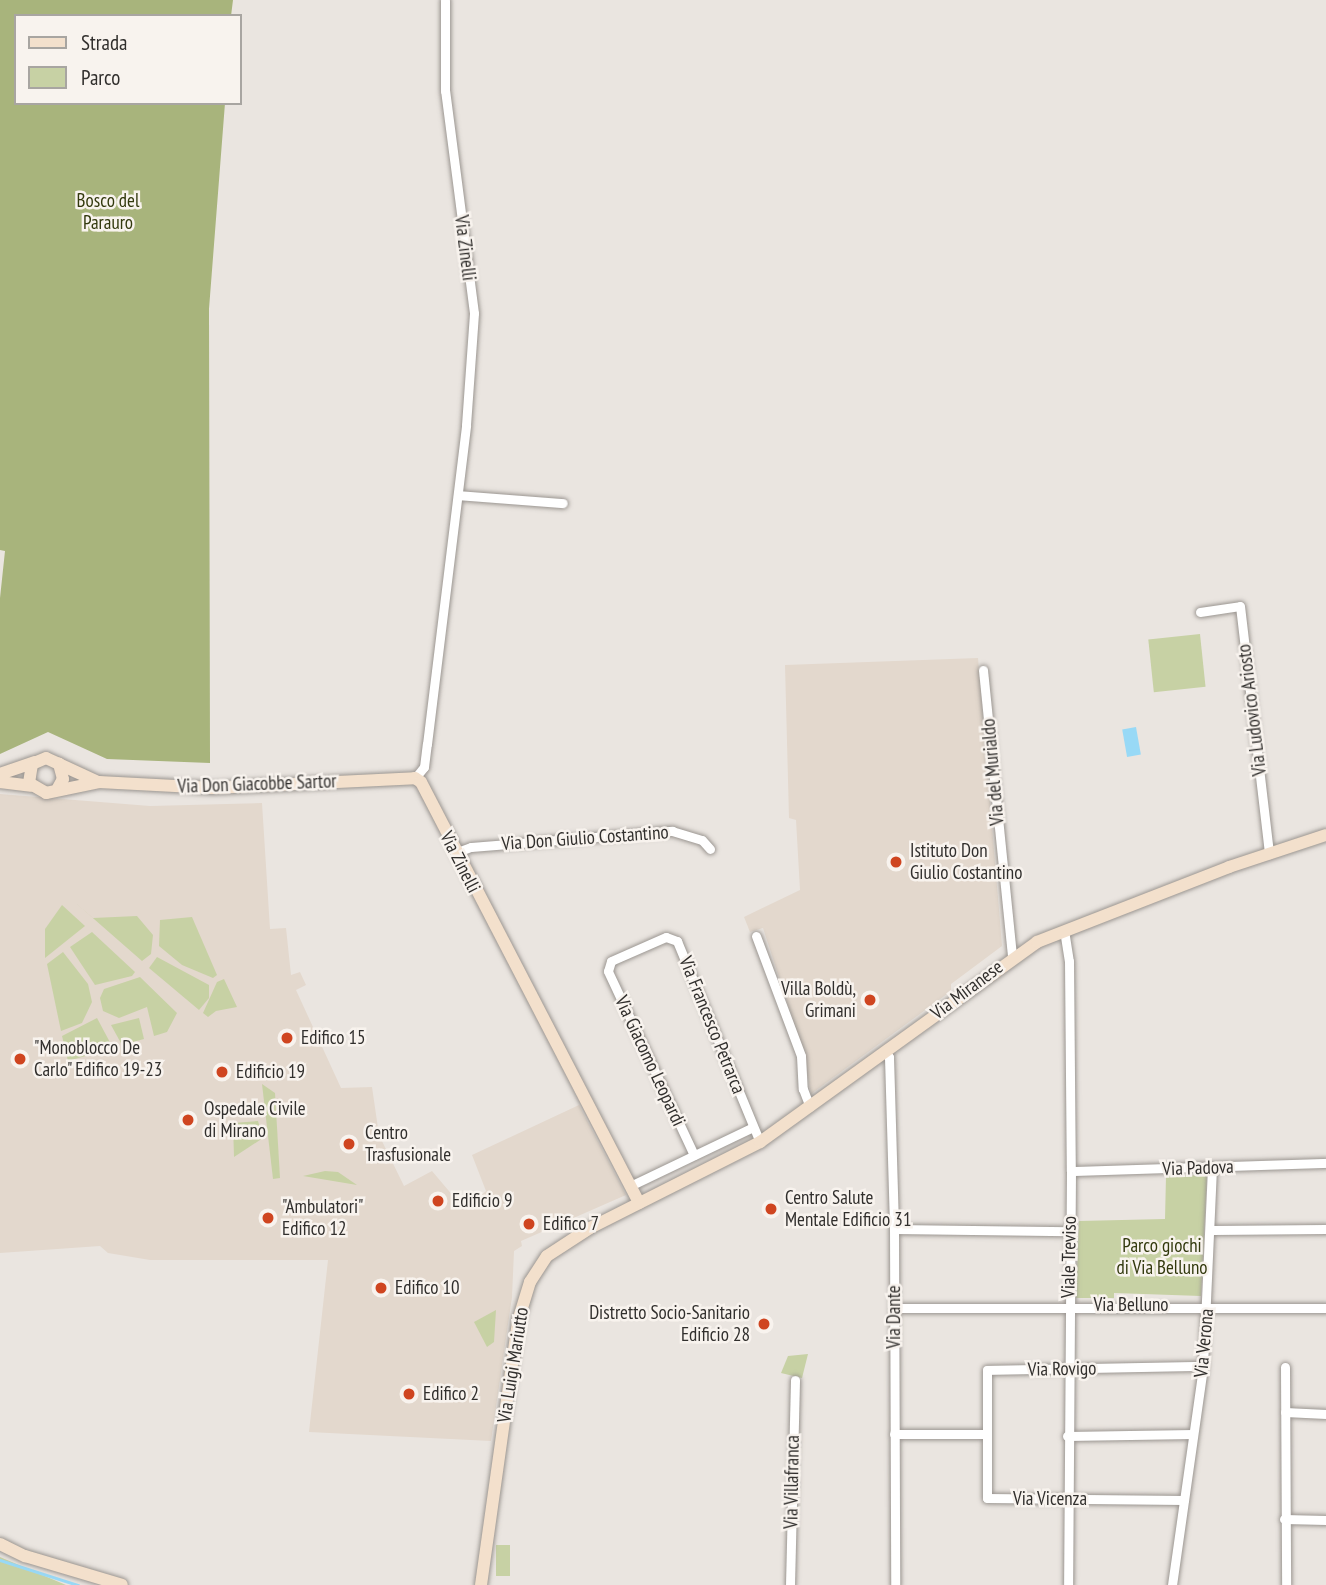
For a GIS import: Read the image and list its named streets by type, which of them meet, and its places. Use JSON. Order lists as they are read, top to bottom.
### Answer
{
  "streets": {
    "main road": [
      "Via Zinelli",
      "Via Don Giacobbe Sartor",
      "Via Miranese",
      "Via Luigi Mariutto"
    ],
    "street": [
      "Via Ludovico Ariosto",
      "Via del Murialdo",
      "Via Don Giulio Costantino",
      "Via Francesco Petrarca",
      "Via Giacomo Leopardi",
      "Via Padova",
      "Viale Treviso",
      "Via Belluno",
      "Via Dante",
      "Via Verona",
      "Via Rovigo",
      "Via Villafranca",
      "Via Vicenza"
    ]
  },
  "crossings": [
    ["Via Zinelli", "Via Don Giacobbe Sartor"],
    ["Via Zinelli", "Via Don Giulio Costantino"],
    ["Via Zinelli", "Via Miranese"],
    ["Via Zinelli", "Via Luigi Mariutto"],
    ["Via Ludovico Ariosto", "Via Miranese"],
    ["Via del Murialdo", "Via Miranese"],
    ["Via Miranese", "Via Francesco Petrarca"],
    ["Via Miranese", "Viale Treviso"],
    ["Via Miranese", "Via Dante"],
    ["Via Miranese", "Via Luigi Mariutto"],
    ["Via Francesco Petrarca", "Via Giacomo Leopardi"],
    ["Via Padova", "Viale Treviso"],
    ["Via Padova", "Via Verona"],
    ["Viale Treviso", "Via Belluno"],
    ["Viale Treviso", "Via Rovigo"],
    ["Viale Treviso", "Via Vicenza"],
    ["Via Belluno", "Via Dante"],
    ["Via Belluno", "Via Verona"],
    ["Via Verona", "Via Rovigo"],
    ["Via Verona", "Via Vicenza"],
    ["Via Rovigo", "Via Vicenza"]
  ],
  "parks": ["Bosco del Parauro", "Parco giochi di Via Belluno"],
  "places": [
    "Istituto Don Giulio Costantino",
    "Villa Boldù, Grimani",
    "Edifico 15",
    "\"Monoblocco De Carlo\" Edifico 19-23",
    "Edificio 19",
    "Ospedale Civile di Mirano",
    "Centro Trasfusionale",
    "Edificio 9",
    "Centro Salute Mentale Edificio 31",
    "\"Ambulatori\" Edifico 12",
    "Edifico 7",
    "Edifico 10",
    "Distretto Socio-Sanitario Edificio 28",
    "Edifico 2"
  ],
  "legend": ["Strada", "Parco"]
}
